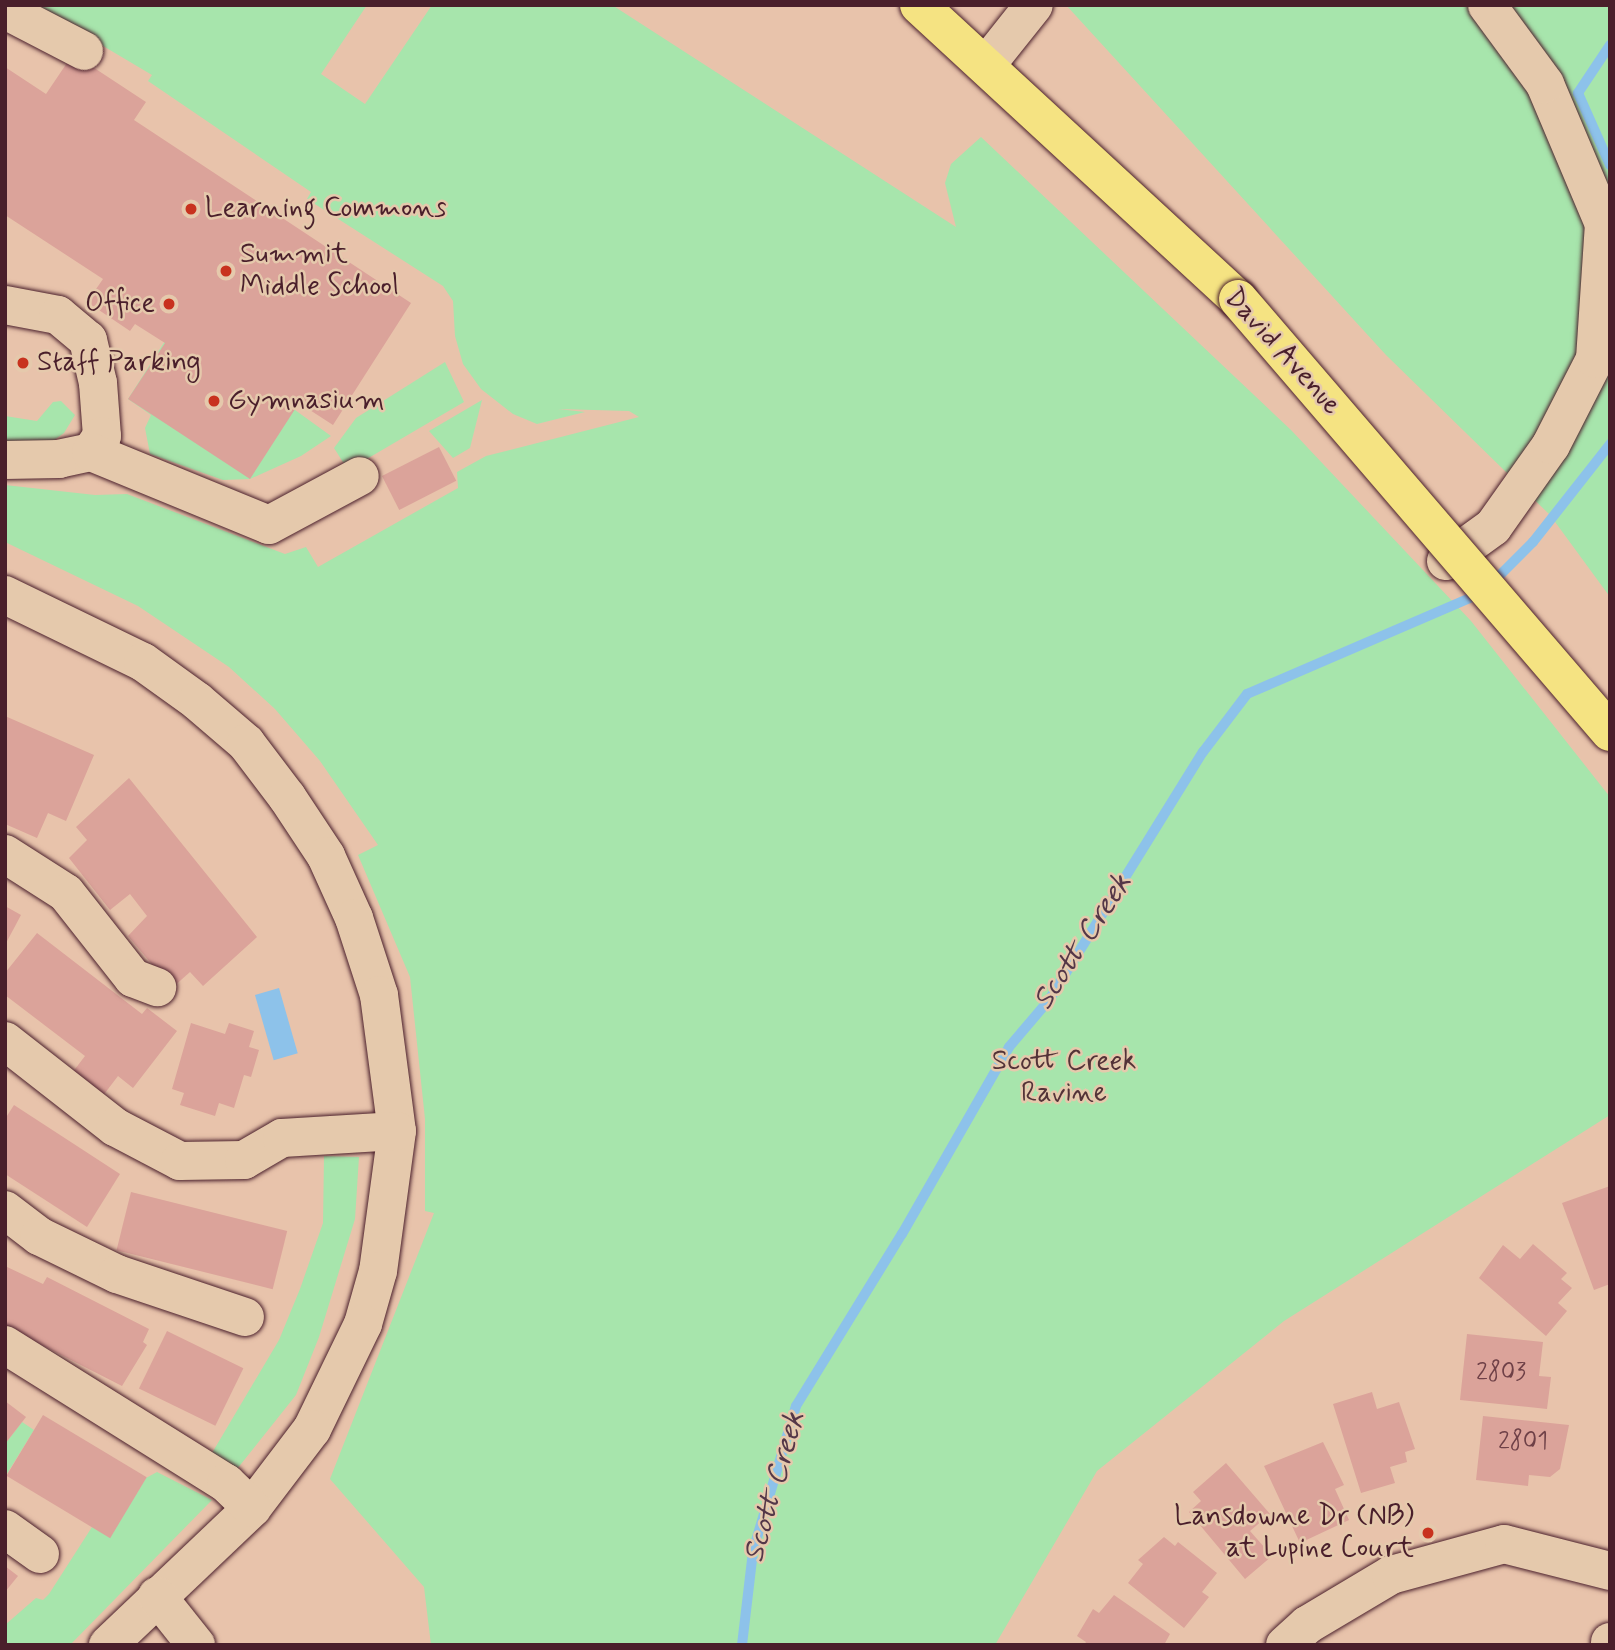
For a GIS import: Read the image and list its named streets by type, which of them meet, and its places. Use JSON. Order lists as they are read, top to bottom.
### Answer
{
  "streets": {
    "main road": ["David Avenue"]
  },
  "water": ["Scott Creek"],
  "parks": ["Scott Creek Ravine"],
  "places": [
    "Learning Commons",
    "Summit Middle School",
    "Office",
    "Staff Parking",
    "Gymnasium",
    "Lansdowne Dr (NB) at Lupine Court"
  ],
  "house_numbers": ["2803", "2801"]
}
